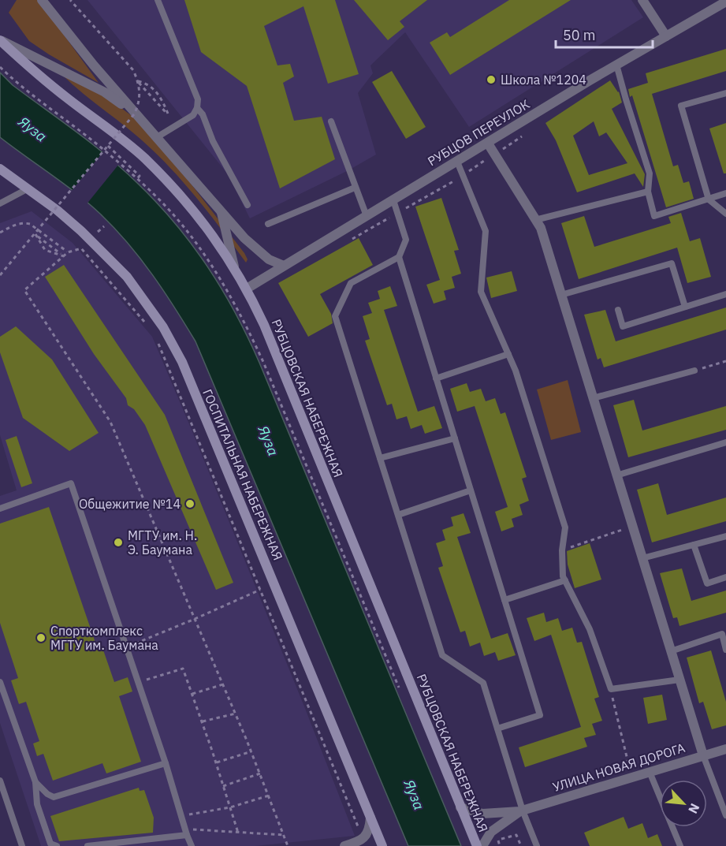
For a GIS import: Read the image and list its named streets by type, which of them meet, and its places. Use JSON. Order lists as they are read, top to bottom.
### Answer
{
  "streets": {
    "main road": ["РУБЦОВСКАЯ НАБЕРЕЖНАЯ", "ГОСПИТАЛЬНАЯ НАБЕРЕЖНАЯ"],
    "street": ["РУБЦОВ ПЕРЕУЛОК", "УЛИЦА НОВАЯ ДОРОГА"]
  },
  "crossings": [
    ["РУБЦОВ ПЕРЕУЛОК", "РУБЦОВСКАЯ НАБЕРЕЖНАЯ"],
    ["РУБЦОВСКАЯ НАБЕРЕЖНАЯ", "УЛИЦА НОВАЯ ДОРОГА"]
  ],
  "water": ["Яуза"],
  "places": [
    "Школа №1204",
    "Общежитие №14",
    "МГТУ им. Н. Э. Баумана",
    "Спорткомплекс МГТУ им. Баумана"
  ],
  "scale_bar": "50 m",
  "north": "bottom right"
}
